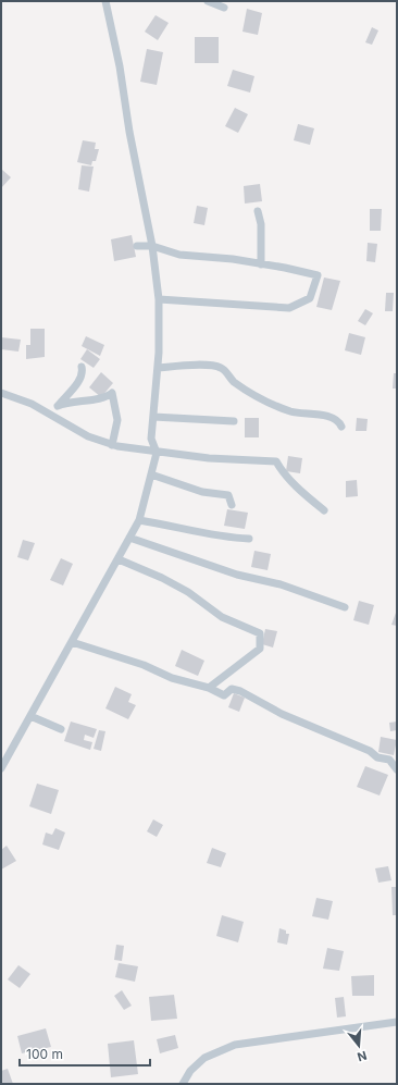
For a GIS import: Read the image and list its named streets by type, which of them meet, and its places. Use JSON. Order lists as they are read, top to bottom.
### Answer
{
  "scale_bar": "100 m",
  "north": "bottom"
}
